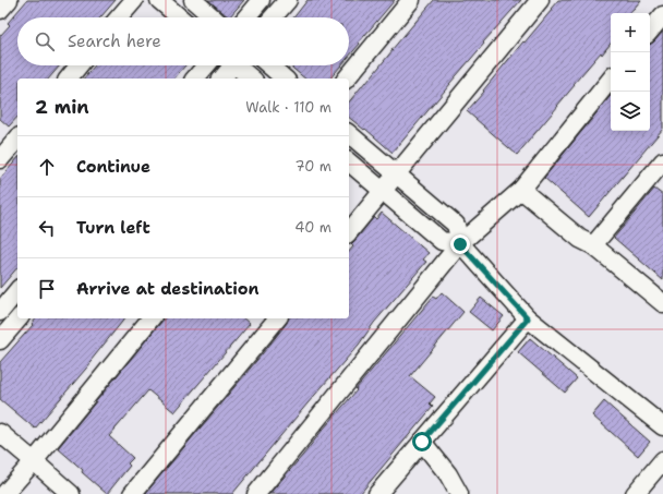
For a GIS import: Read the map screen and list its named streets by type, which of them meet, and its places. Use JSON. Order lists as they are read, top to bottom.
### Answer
{
  "page": {
    "map_buttons": ["+", "−"],
    "search": "Search here",
    "heading": ["2 min", "Walk · 110 m"],
    "list": [
      ["Continue", "70 m"],
      ["Turn left", "40 m"],
      "Arrive at destination"
    ]
  }
}
